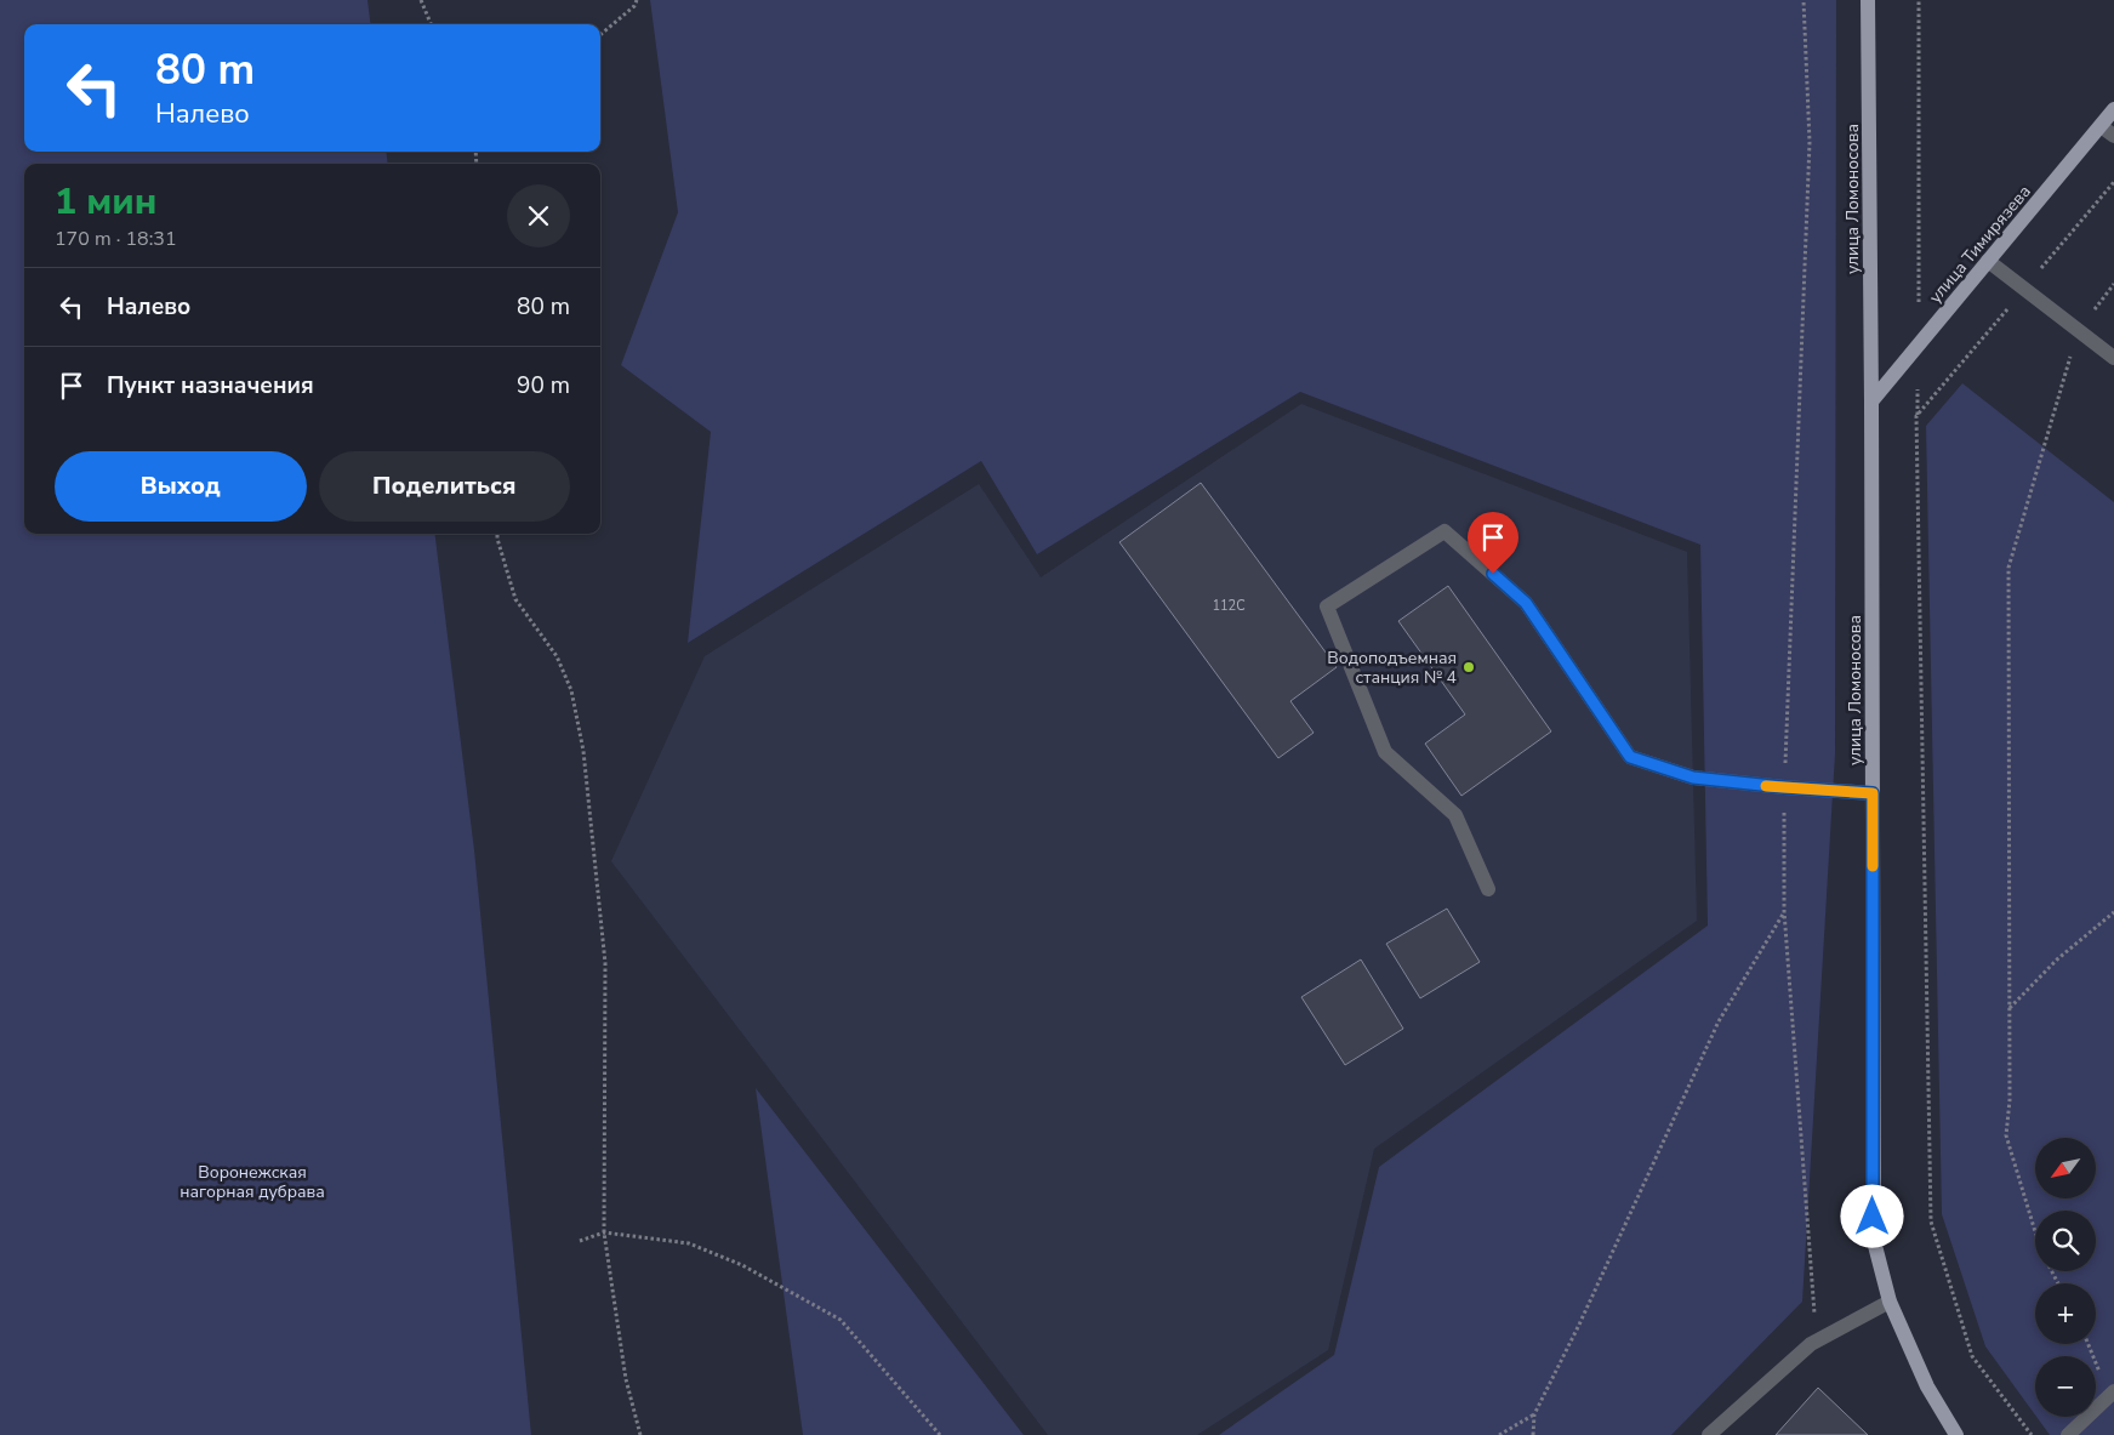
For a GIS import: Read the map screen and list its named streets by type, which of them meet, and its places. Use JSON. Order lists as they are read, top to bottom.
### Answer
{
  "streets": {
    "main road": ["улица Ломоносова", "улица Тимирязева"]
  },
  "crossings": [
    ["улица Ломоносова", "улица Тимирязева"]
  ],
  "parks": ["Воронежская нагорная дубрава"],
  "places": ["Водоподъемная станция № 4"],
  "house_numbers": ["112С"],
  "north": "bottom left",
  "page": {
    "turn": ["80 m", "Налево"],
    "heading": ["1 мин", "170 m · 18:31"],
    "list": [
      {
        "name": "Налево",
        "value": "80 m"
      },
      {
        "name": "Пункт назначения",
        "value": "90 m"
      }
    ],
    "buttons": ["Выход", "Поделиться"],
    "map_buttons": ["+", "−"]
  }
}
